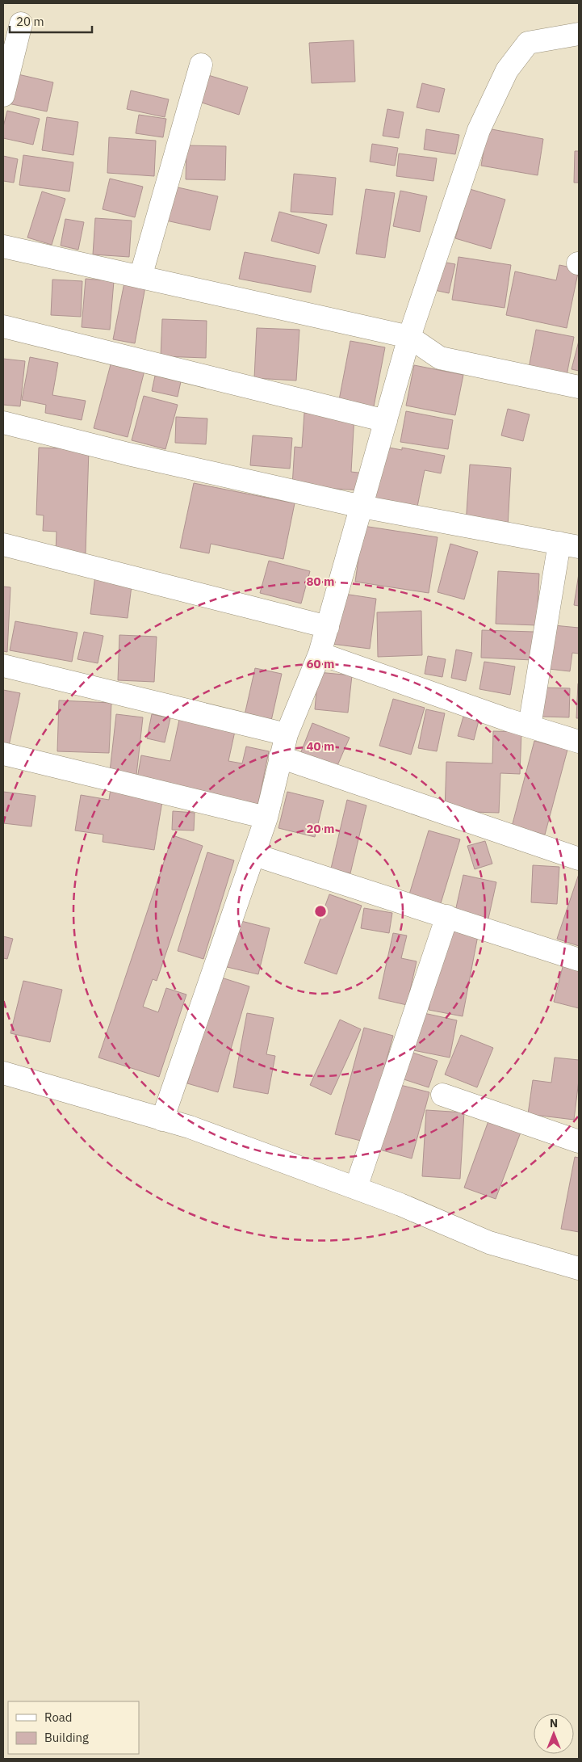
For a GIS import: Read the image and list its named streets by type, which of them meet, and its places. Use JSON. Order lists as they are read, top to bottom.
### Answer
{
  "legend": ["Road", "Building"],
  "scale_bar": "20 m",
  "north": "top",
  "rings": [
    "80 m",
    "60 m",
    "40 m",
    "20 m"
  ]
}
